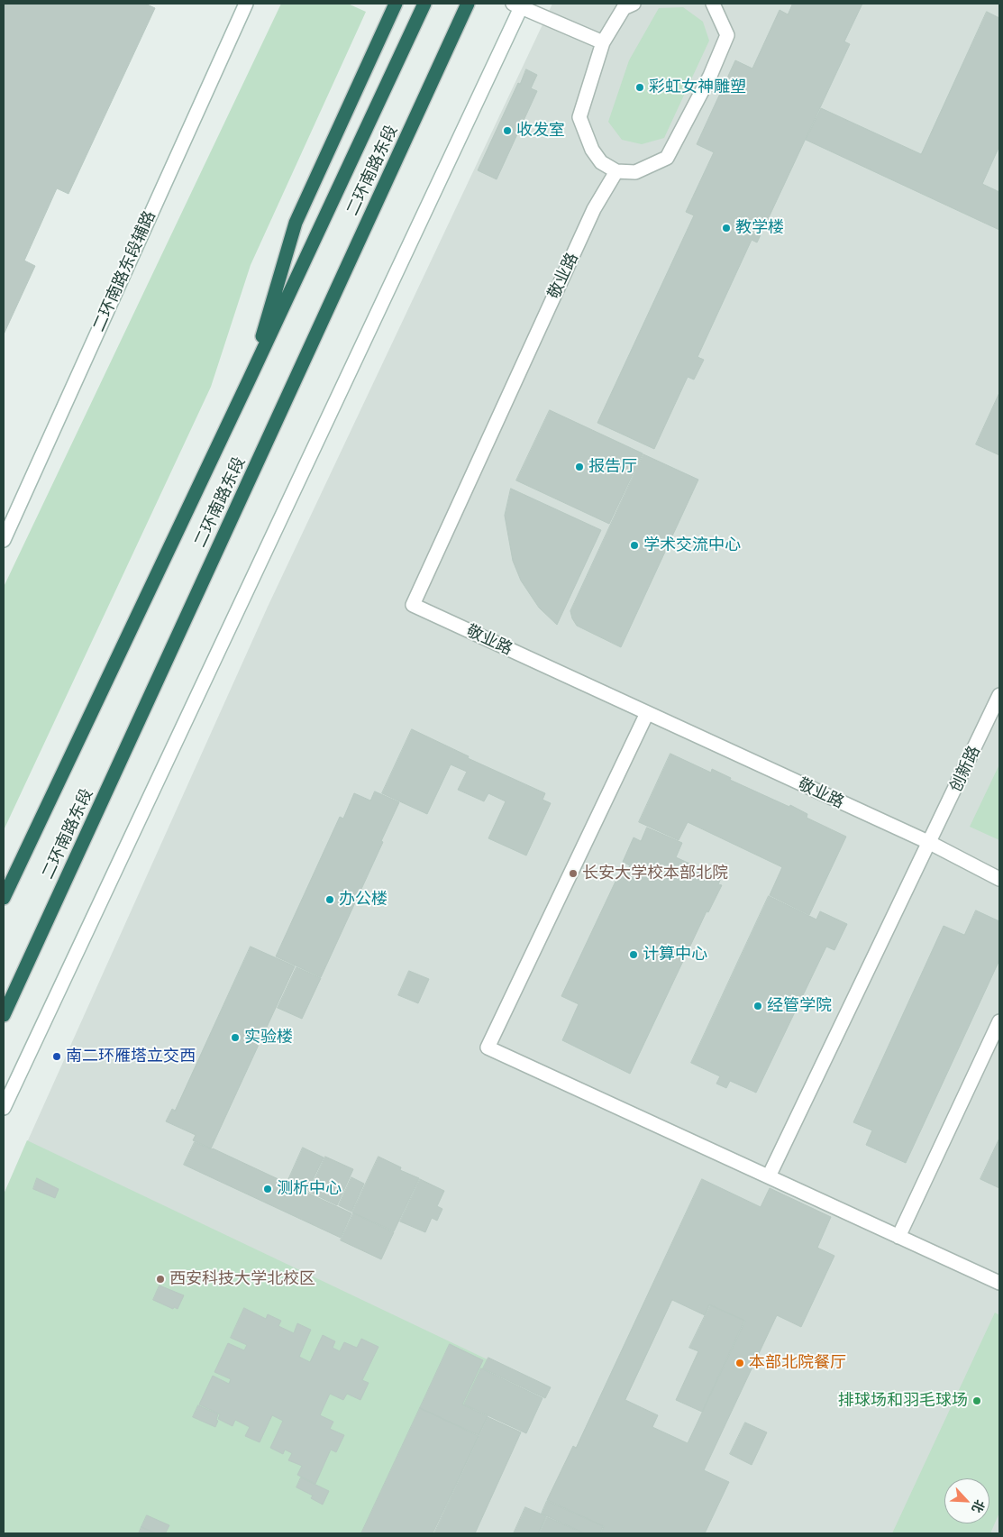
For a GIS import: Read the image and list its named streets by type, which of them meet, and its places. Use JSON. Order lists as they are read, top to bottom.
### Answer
{
  "streets": {
    "highway": ["二环南路东段"],
    "street": ["二环南路东段辅路", "敬业路", "创新路"]
  },
  "crossings": [
    ["敬业路", "创新路"]
  ],
  "places": [
    "彩虹女神雕塑",
    "收发室",
    "教学楼",
    "报告厅",
    "学术交流中心",
    "长安大学校本部北院",
    "办公楼",
    "计算中心",
    "经管学院",
    "实验楼",
    "南二环雁塔立交西",
    "测析中心",
    "西安科技大学北校区",
    "本部北院餐厅",
    "排球场和羽毛球场"
  ],
  "north": "bottom right"
}
